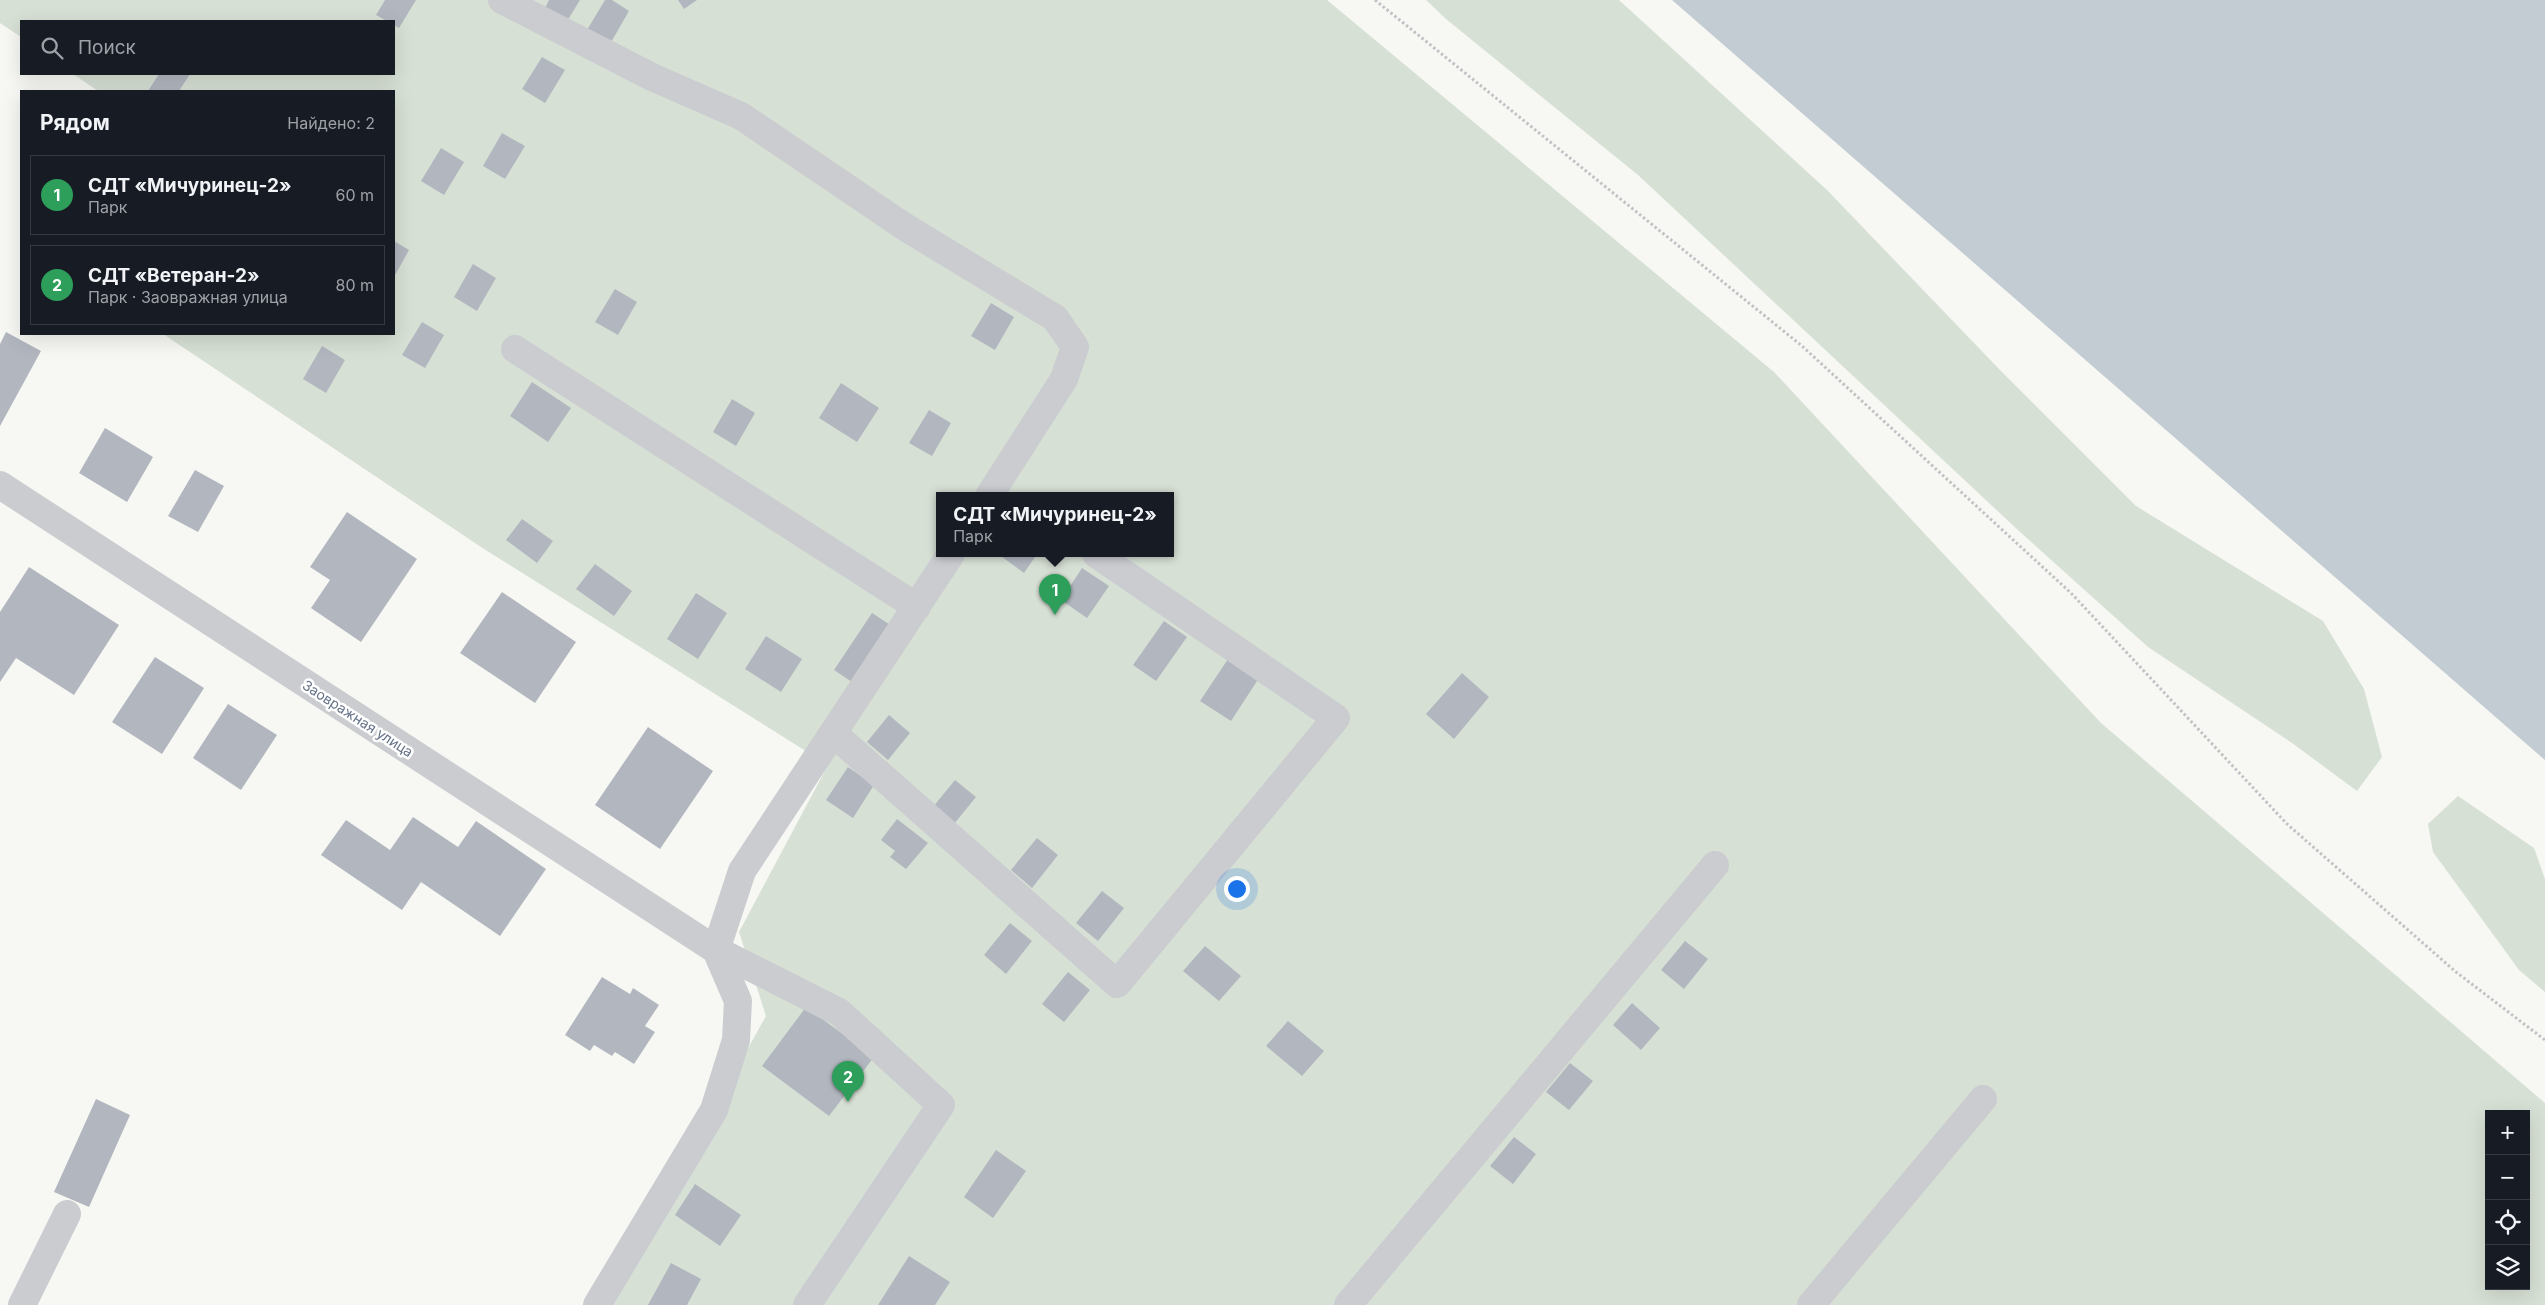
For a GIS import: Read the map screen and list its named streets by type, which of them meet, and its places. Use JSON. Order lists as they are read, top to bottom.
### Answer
{
  "streets": {
    "street": ["Заовражная улица"]
  },
  "page": {
    "search": "Поиск",
    "heading": ["Рядом", "Найдено: 2"],
    "list": [
      {
        "mark": "1",
        "name": "СДТ «Мичуринец-2»",
        "note": "Парк",
        "value": "60 m"
      },
      {
        "mark": "2",
        "name": "СДТ «Ветеран-2»",
        "note": "Парк · Заовражная улица",
        "value": "80 m"
      }
    ],
    "popup": ["СДТ «Мичуринец-2»", "Парк"],
    "pins": ["1", "2"],
    "map_buttons": ["+", "−"]
  }
}
